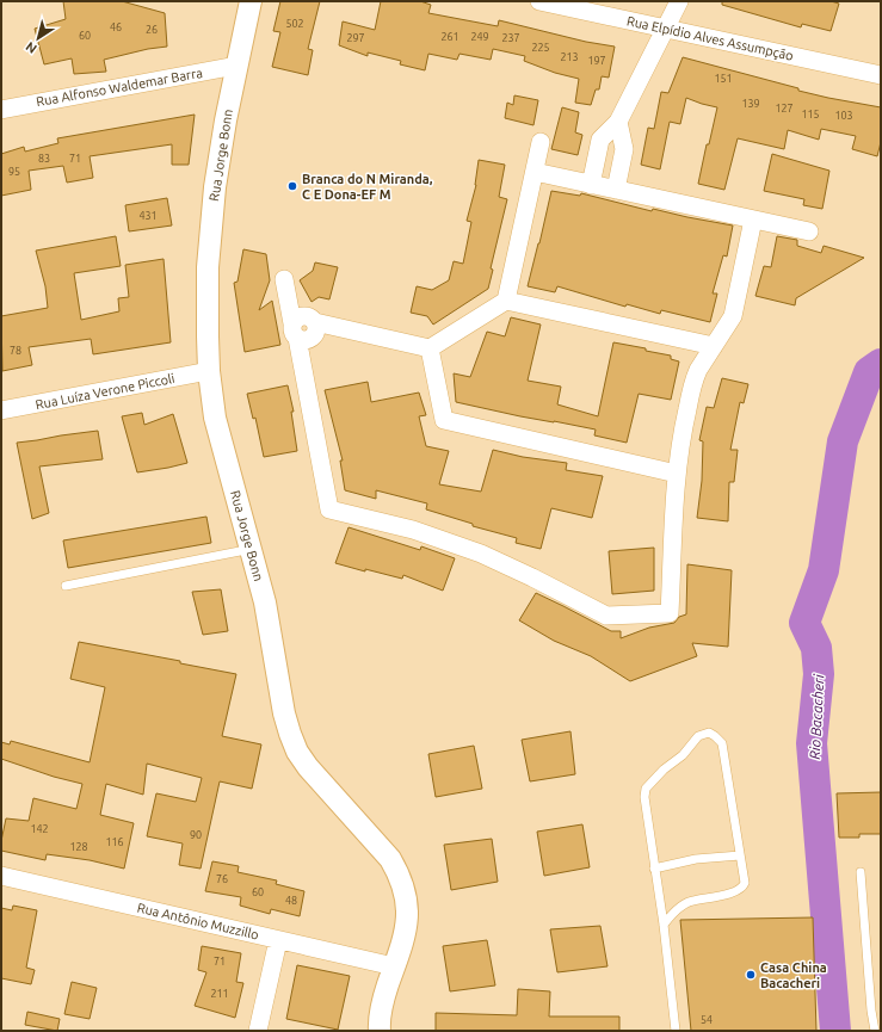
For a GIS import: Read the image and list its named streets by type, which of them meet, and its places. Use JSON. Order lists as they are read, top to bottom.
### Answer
{
  "streets": {
    "street": [
      "Rua Elpídio Alves Assumpção",
      "Rua Alfonso Waldemar Barra",
      "Rua Jorge Bonn",
      "Rua Luíza Verone Piccoli",
      "Rua Antônio Muzzillo"
    ]
  },
  "crossings": [
    ["Rua Alfonso Waldemar Barra", "Rua Jorge Bonn"],
    ["Rua Jorge Bonn", "Rua Luíza Verone Piccoli"],
    ["Rua Jorge Bonn", "Rua Antônio Muzzillo"]
  ],
  "water": ["Rio Bacacheri"],
  "places": ["Branca do N Miranda, C E Dona-EF M", "Casa China Bacacheri"],
  "house_numbers": [
    "502",
    "46",
    "26",
    "60",
    "261",
    "249",
    "297",
    "237",
    "225",
    "213",
    "197",
    "151",
    "139",
    "127",
    "115",
    "103",
    "83",
    "71",
    "95",
    "431",
    "78",
    "142",
    "90",
    "116",
    "128",
    "76",
    "60",
    "48",
    "71",
    "211",
    "54"
  ],
  "north": "bottom left"
}
